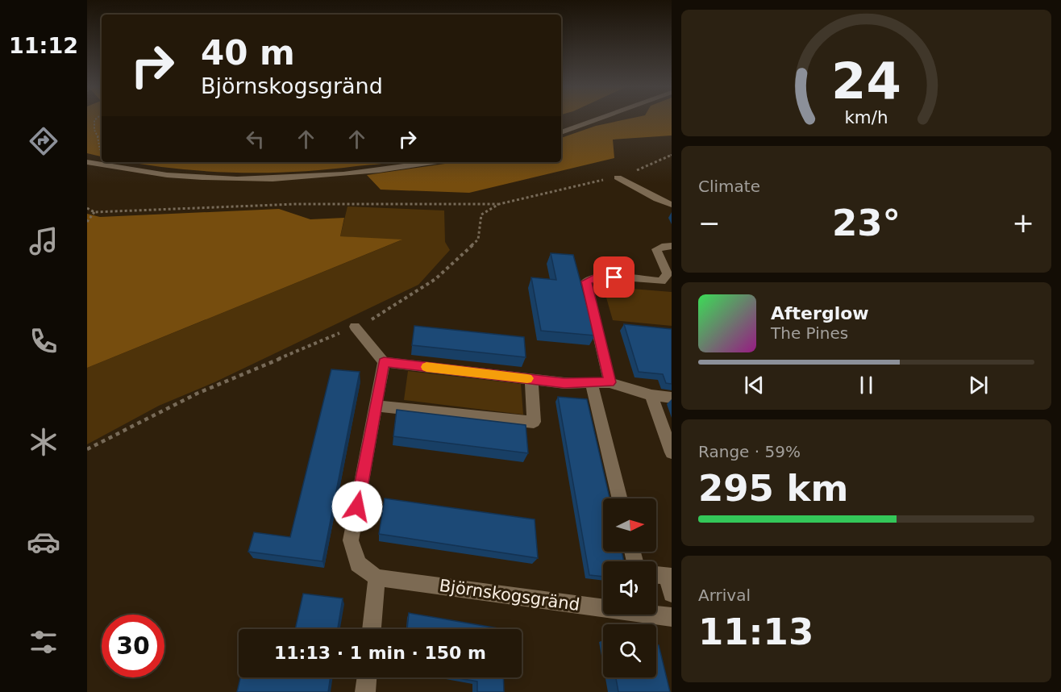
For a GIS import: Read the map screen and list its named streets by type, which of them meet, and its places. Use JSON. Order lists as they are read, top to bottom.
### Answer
{
  "streets": {
    "street": ["Björnskogsgränd"]
  },
  "north": "right",
  "page": {
    "tabs": "11:12",
    "turn": ["40 m", "Björnskogsgränd"],
    "tile": [
      "Climate",
      ["Range · 59%", "295 km"],
      ["Arrival", "11:13"]
    ],
    "heat": ["−", "23°", "+"],
    "song": ["Afterglow", "The Pines"],
    "limit": "30",
    "trip": "11:13 · 1 min · 150 m",
    "gauge": ["24", "km/h"]
  }
}
